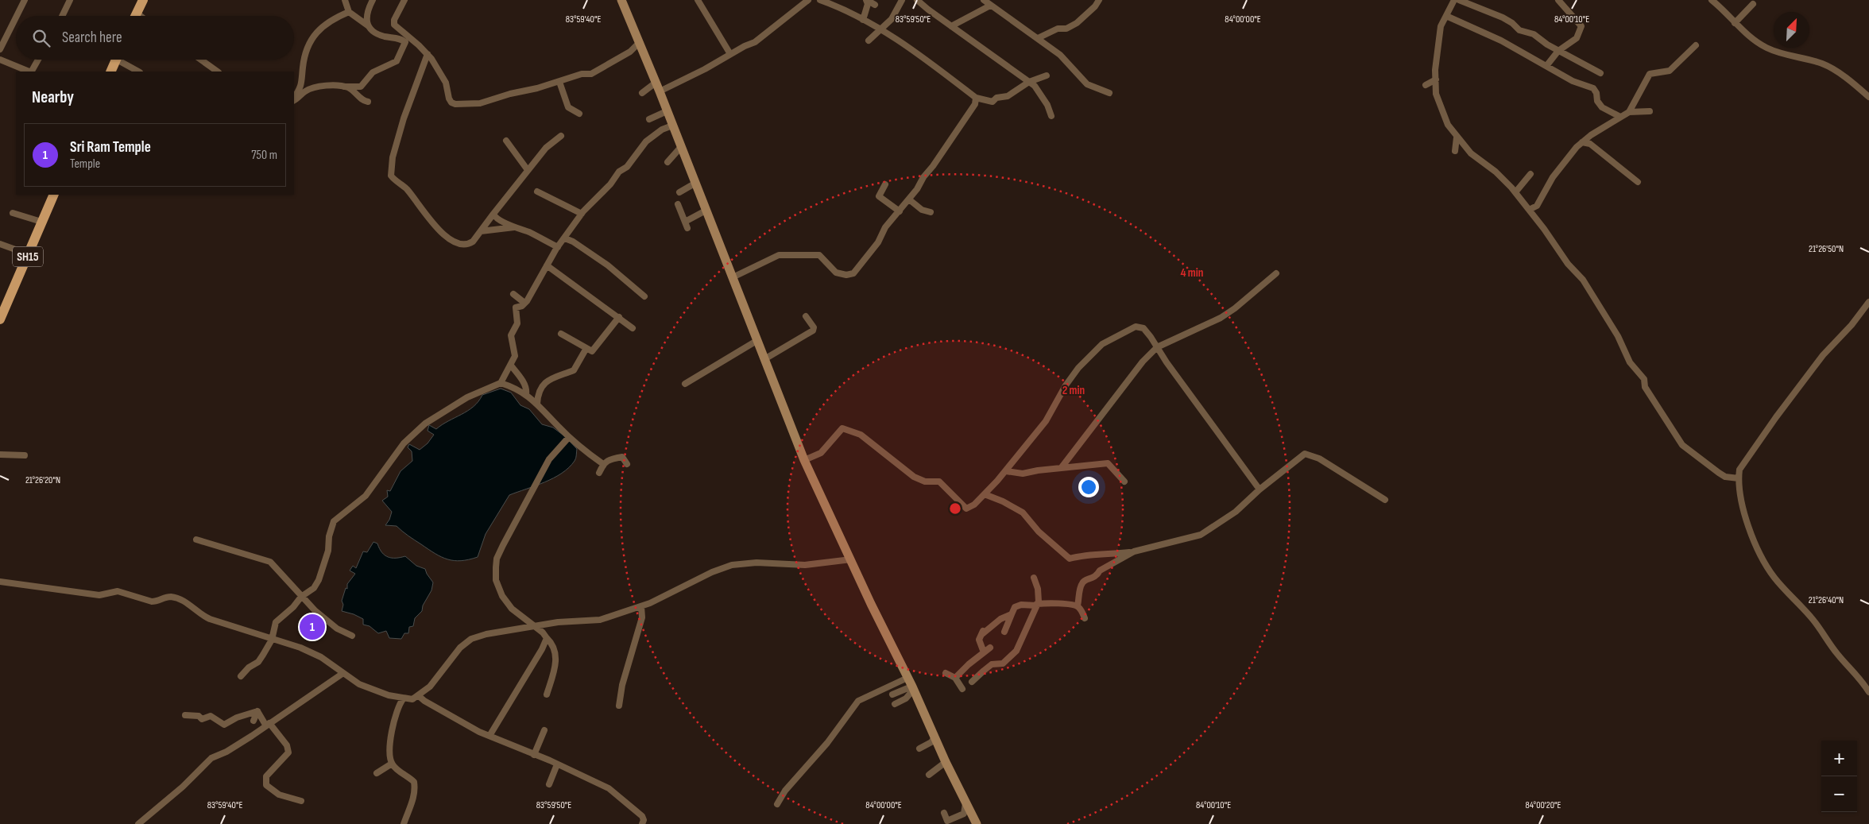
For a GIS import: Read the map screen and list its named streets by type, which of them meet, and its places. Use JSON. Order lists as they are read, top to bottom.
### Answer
{
  "streets": {
    "main road": ["SH15"]
  },
  "north": "top right",
  "page": {
    "search": "Search here",
    "heading": "Nearby",
    "list": [
      {
        "mark": "1",
        "name": "Sri Ram Temple",
        "note": "Temple",
        "value": "750 m"
      }
    ],
    "pins": "1",
    "map_buttons": ["+", "−"]
  },
  "coordinates": [
    "83°59'50\"E",
    "83°59'40\"E",
    "84°00'00\"E",
    "84°00'10\"E",
    "21°26'50\"N",
    "21°26'20\"N",
    "21°26'40\"N",
    "84°00'20\"E"
  ],
  "rings": ["4 min", "2 min"]
}
